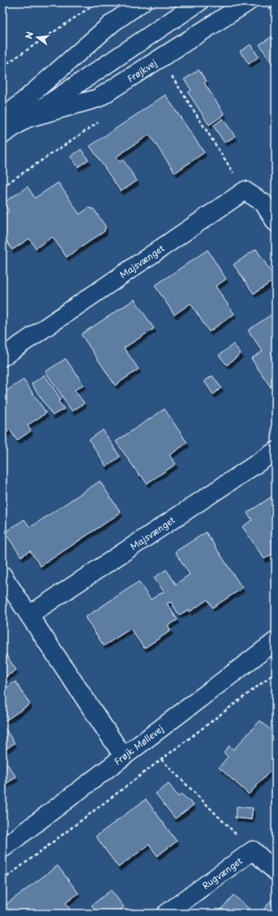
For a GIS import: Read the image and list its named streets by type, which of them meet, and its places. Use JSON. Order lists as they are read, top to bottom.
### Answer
{
  "streets": {
    "street": [
      "Frøjkvej",
      "Majsvænget",
      "Frøjk Møllevej",
      "Rugvænget"
    ]
  },
  "north": "left"
}
